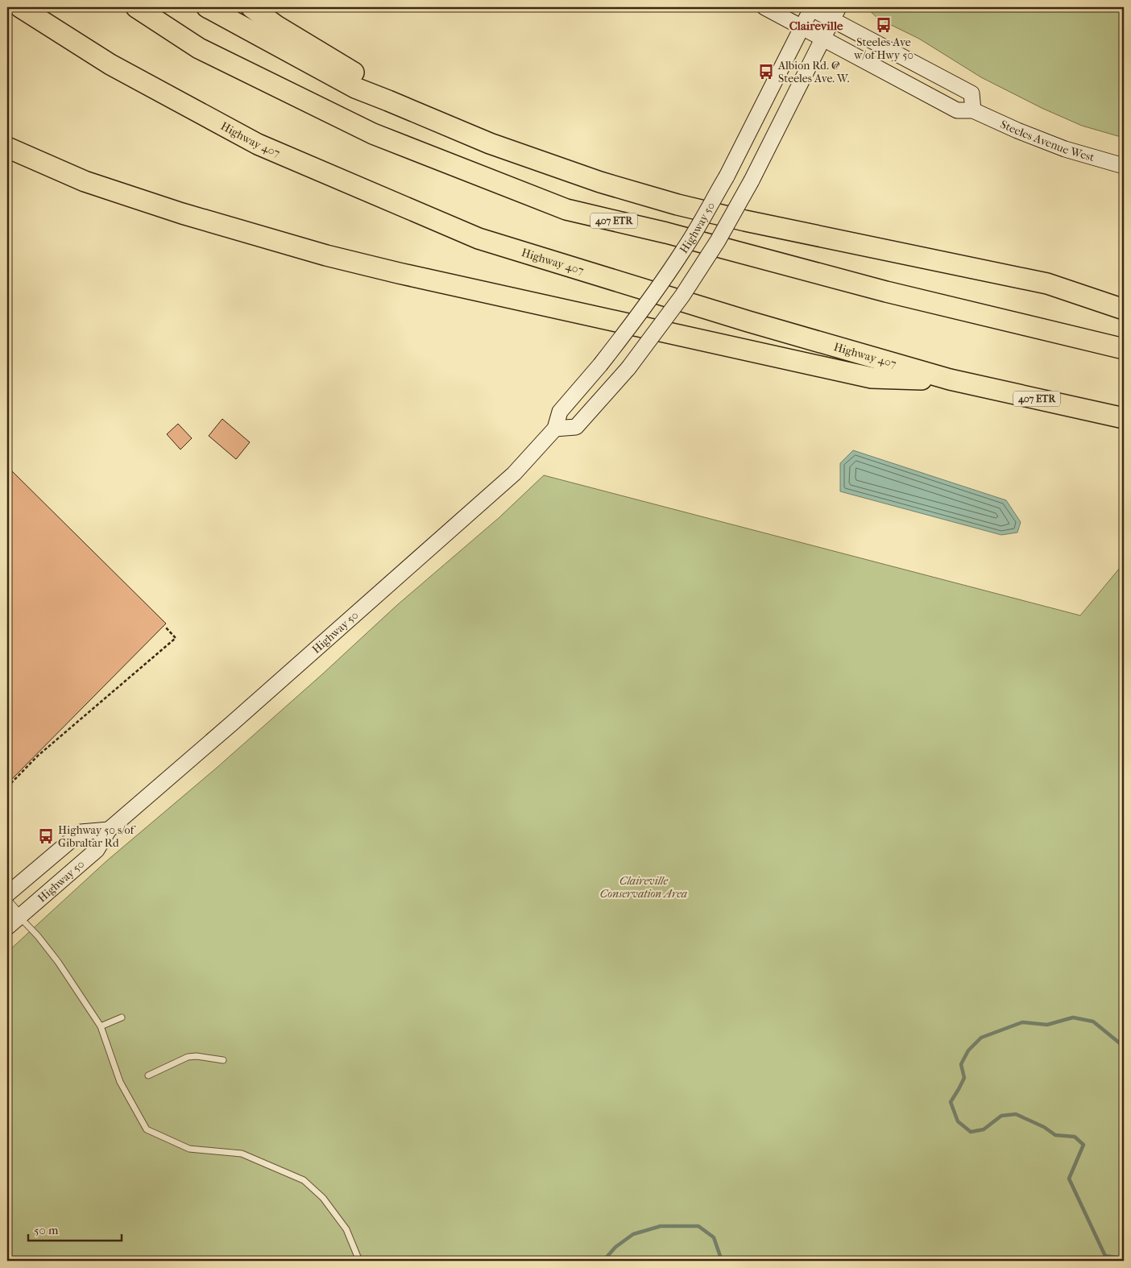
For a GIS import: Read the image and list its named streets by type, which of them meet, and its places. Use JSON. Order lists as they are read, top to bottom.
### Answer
{
  "streets": {
    "highway": ["Highway 407", "407 ETR"],
    "main road": ["Steeles Avenue West", "Highway 50"]
  },
  "crossings": [
    ["Steeles Avenue West", "Highway 50"]
  ],
  "districts": ["Claireville"],
  "parks": ["Claireville Conservation Area"],
  "places": {
    "bus stop": ["Steeles Ave w/of Hwy 50", "Albion Rd. @ Steeles Ave. W.", "Highway 50 s/of Gibraltar Rd"]
  },
  "scale_bar": "50 m"
}
